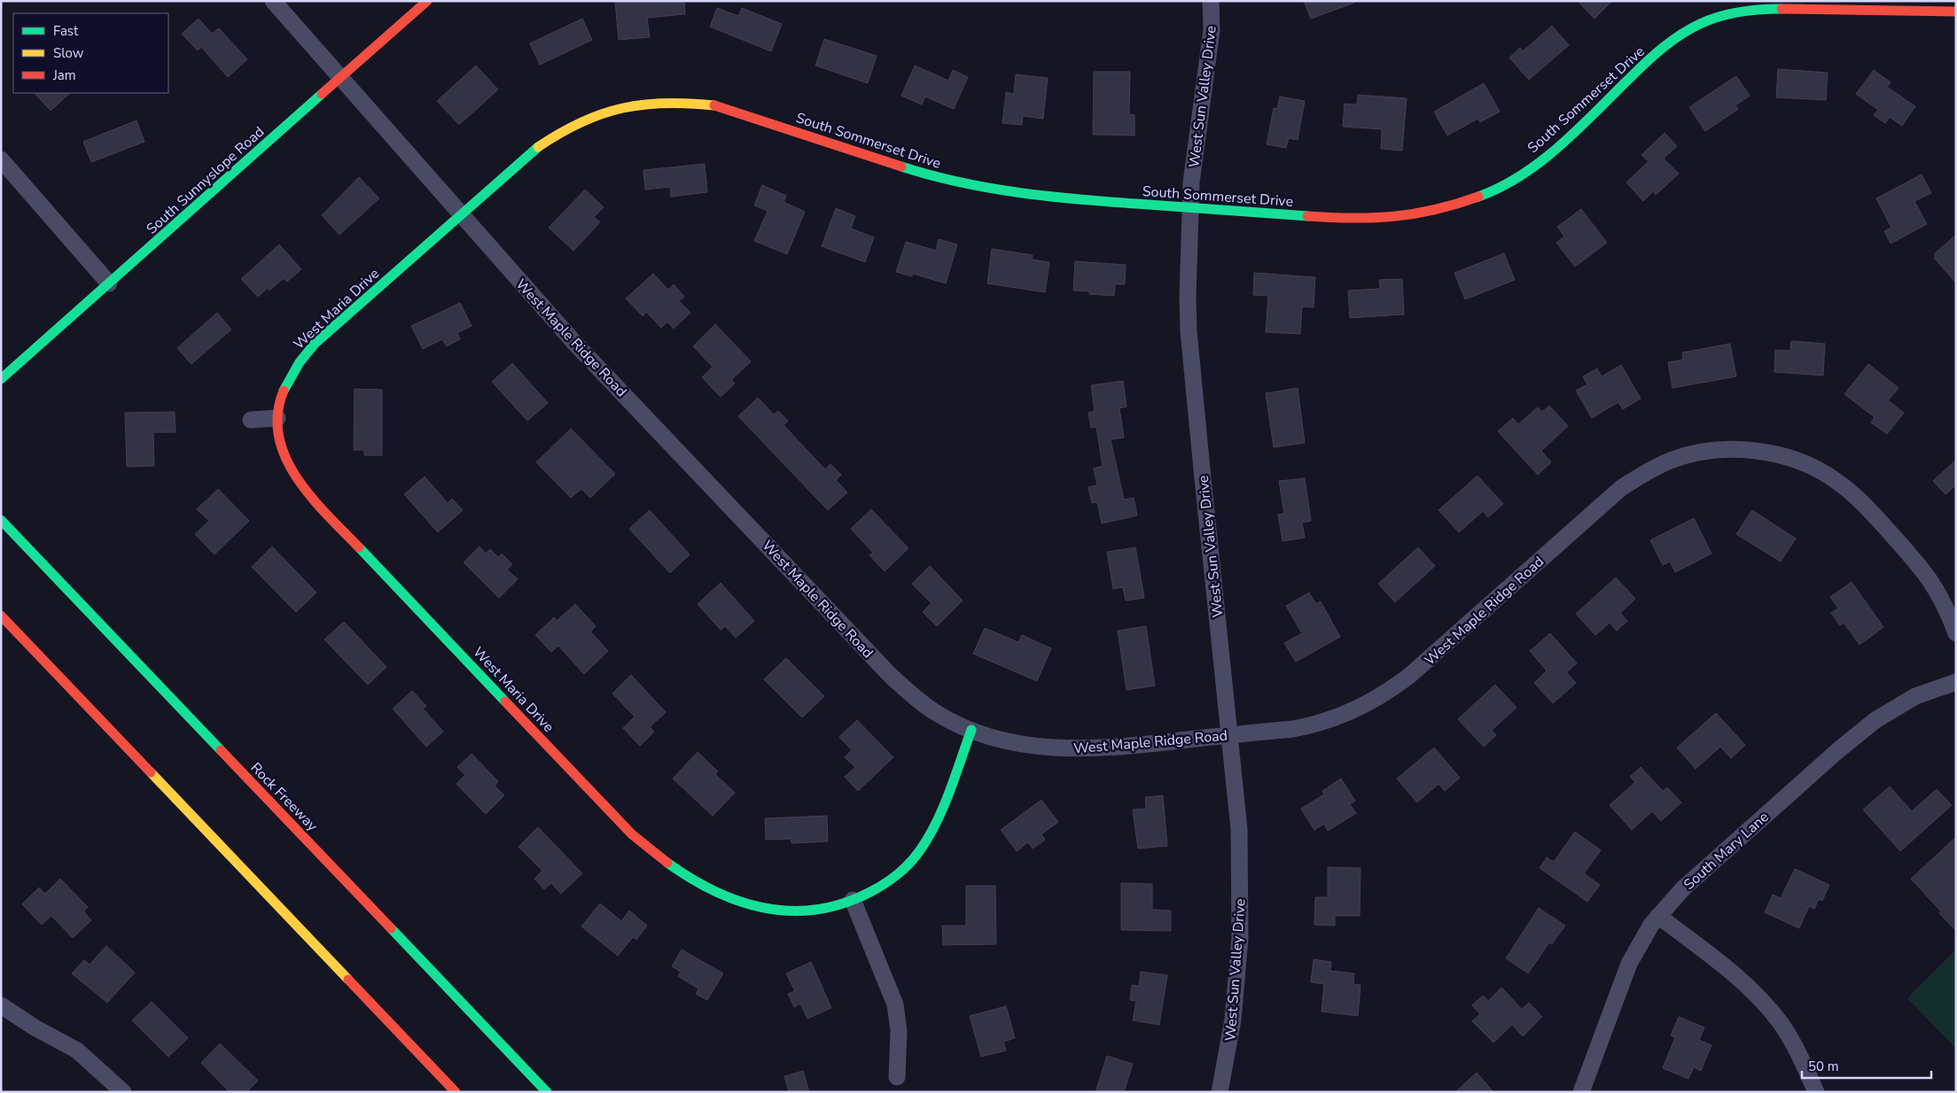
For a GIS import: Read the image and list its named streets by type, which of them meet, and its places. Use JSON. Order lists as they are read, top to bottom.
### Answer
{
  "streets": {
    "main road": [
      "South Sommerset Drive",
      "South Sunnyslope Road",
      "West Maria Drive",
      "Rock Freeway"
    ],
    "street": ["West Sun Valley Drive", "West Maple Ridge Road", "South Mary Lane"]
  },
  "crossings": [
    ["West Sun Valley Drive", "South Sommerset Drive"],
    ["West Sun Valley Drive", "West Maple Ridge Road"],
    ["South Sommerset Drive", "West Maria Drive"],
    ["South Sommerset Drive", "West Maple Ridge Road"],
    ["South Sunnyslope Road", "West Maple Ridge Road"],
    ["West Maria Drive", "West Maple Ridge Road"]
  ],
  "legend": ["Fast", "Slow", "Jam"],
  "scale_bar": "50 m"
}
